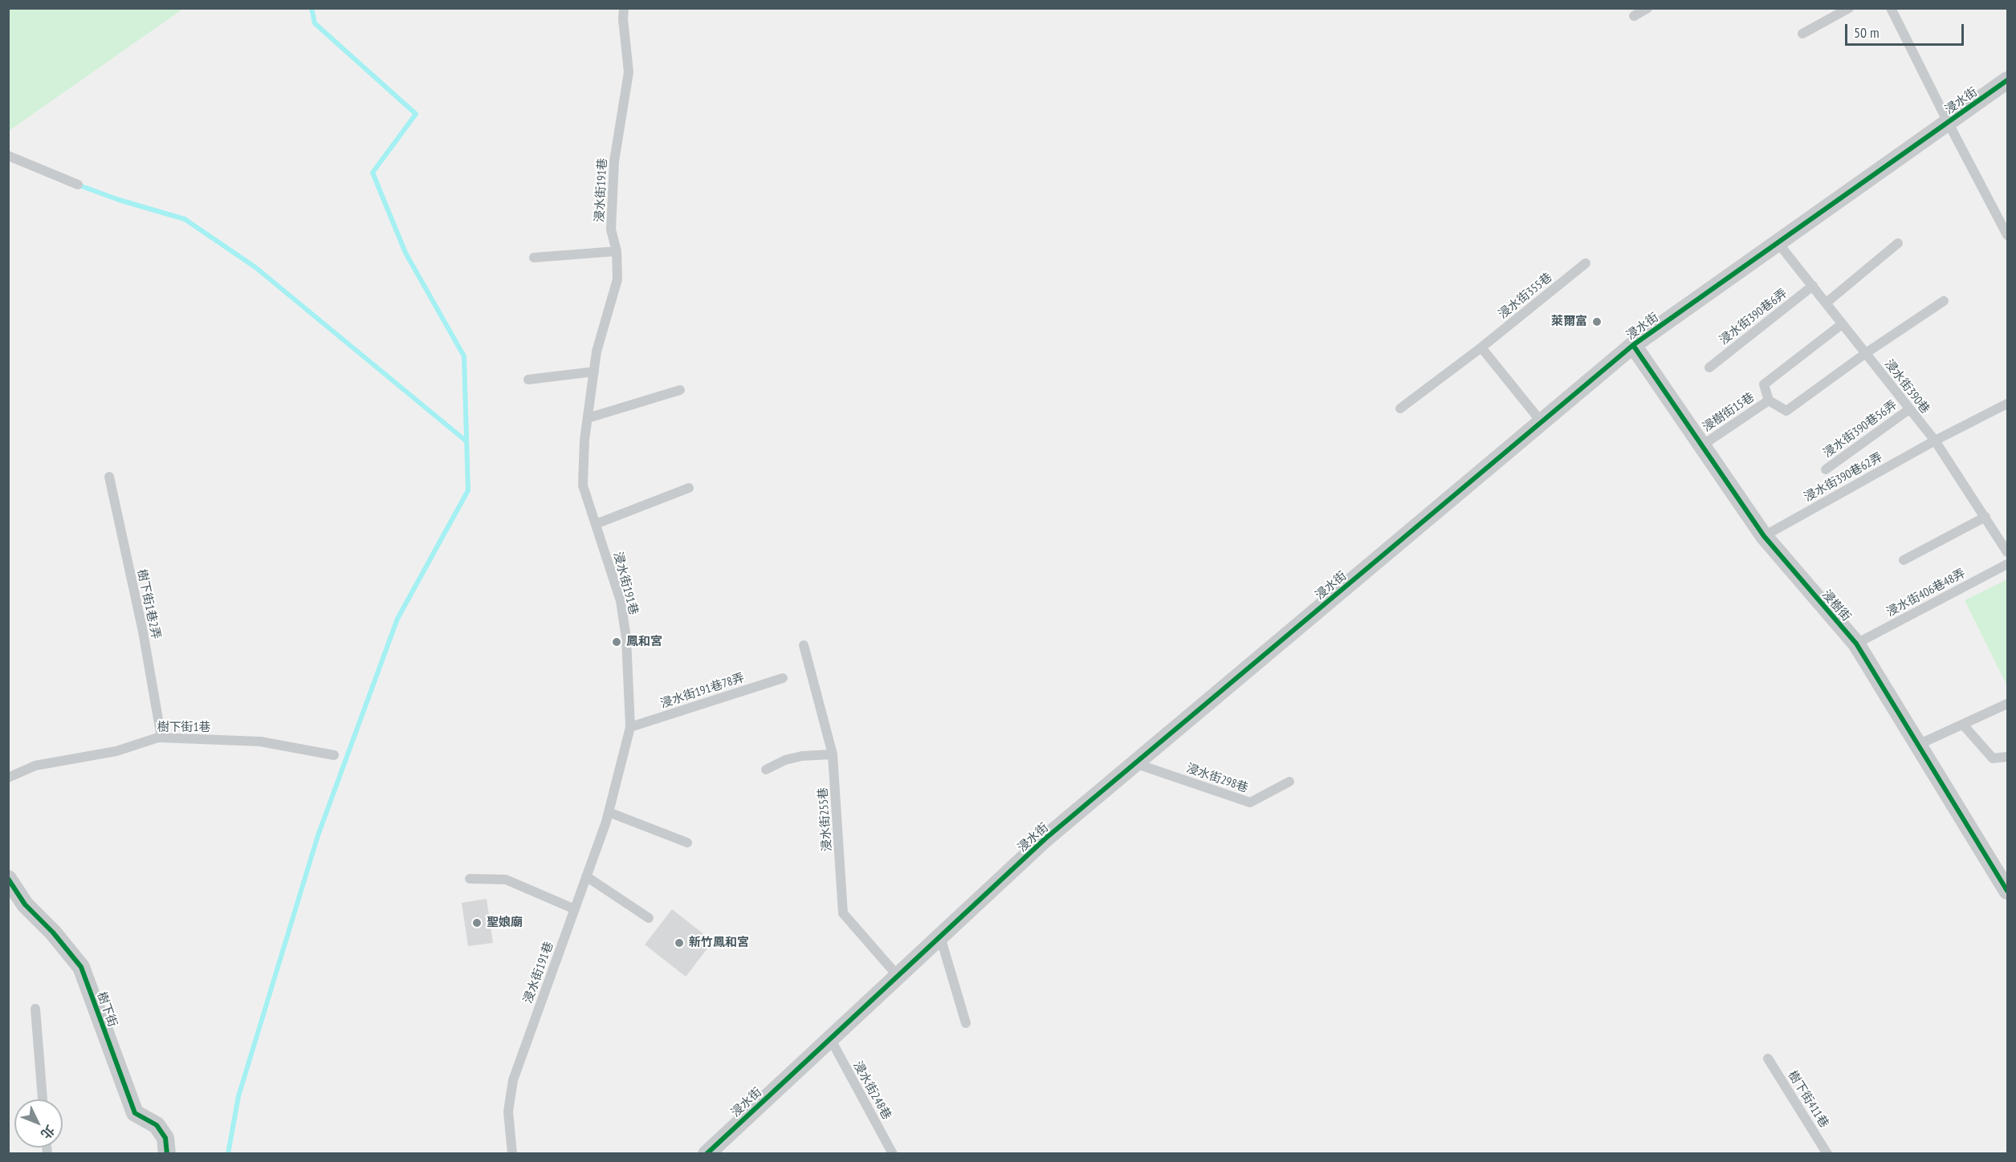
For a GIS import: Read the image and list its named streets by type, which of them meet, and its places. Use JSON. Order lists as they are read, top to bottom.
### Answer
{
  "streets": {
    "street": ["浸水街", "浸樹街", "樹下街"],
    "lane": [
      "浸水街191巷",
      "浸水街355巷",
      "浸水街390巷6弄",
      "浸水街390巷",
      "浸樹街15巷",
      "浸水街390巷56弄",
      "浸水街390巷62弄",
      "浸水街406巷48弄",
      "樹下街1巷2弄",
      "浸水街191巷78弄",
      "樹下街1巷",
      "浸水街298巷",
      "浸水街255巷",
      "浸水街248巷",
      "樹下街411巷"
    ]
  },
  "crossings": [
    ["浸水街", "浸水街390巷"],
    ["浸水街", "浸樹街"],
    ["浸水街", "浸水街298巷"],
    ["浸水街", "浸水街255巷"],
    ["浸水街", "浸水街248巷"],
    ["浸水街191巷", "浸水街191巷78弄"],
    ["浸水街390巷6弄", "浸水街390巷"],
    ["浸水街390巷", "浸水街390巷56弄"],
    ["浸水街390巷", "浸水街390巷62弄"],
    ["浸樹街15巷", "浸樹街"],
    ["浸水街390巷62弄", "浸樹街"],
    ["浸水街406巷48弄", "浸樹街"],
    ["樹下街1巷2弄", "樹下街1巷"]
  ],
  "places": [
    "萊爾富",
    "鳳和宮",
    "聖娘廟",
    "新竹鳳和宮"
  ],
  "scale_bar": "50 m",
  "north": "bottom right"
}
